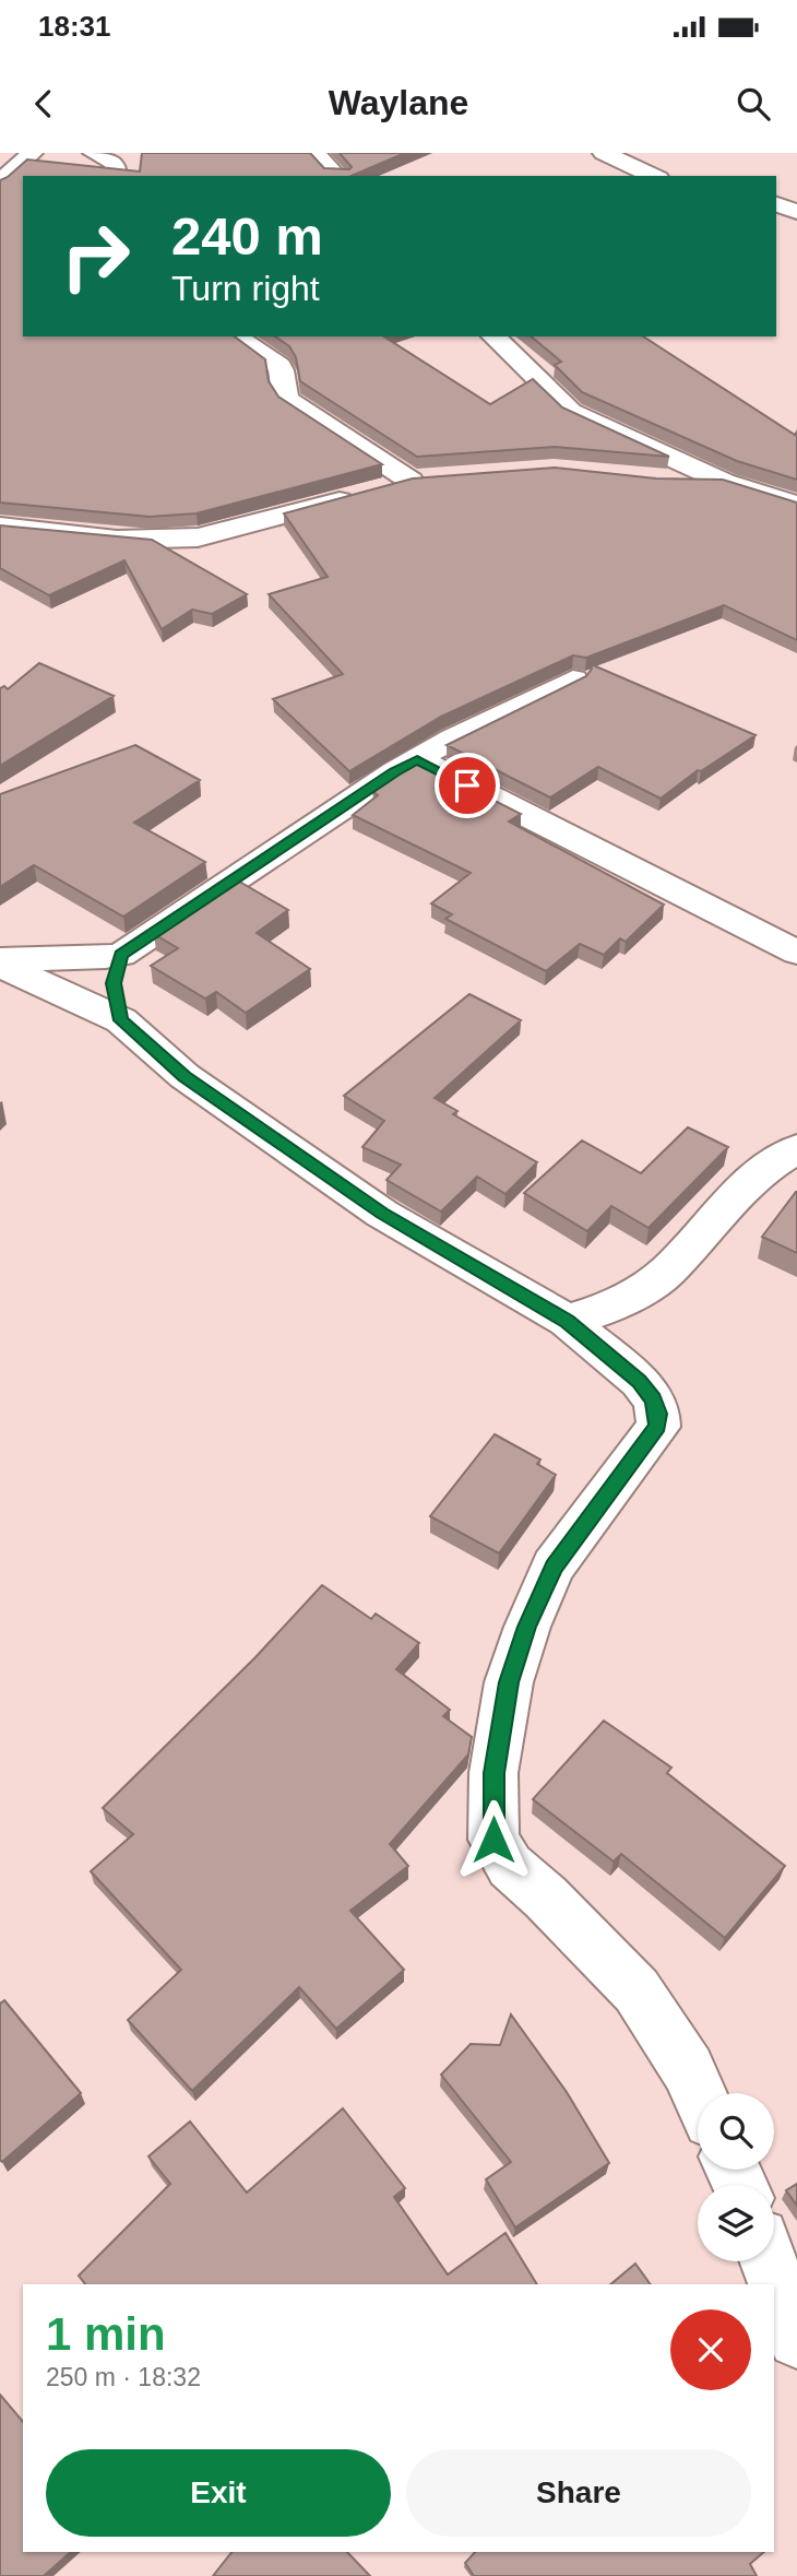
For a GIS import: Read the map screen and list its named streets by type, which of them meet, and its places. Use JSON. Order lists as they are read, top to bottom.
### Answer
{
  "page": {
    "status": "18:31",
    "header": "Waylane",
    "turn": ["240 m", "Turn right"],
    "heading": ["1 min", "250 m · 18:32"],
    "buttons": ["Exit", "Share"]
  }
}
